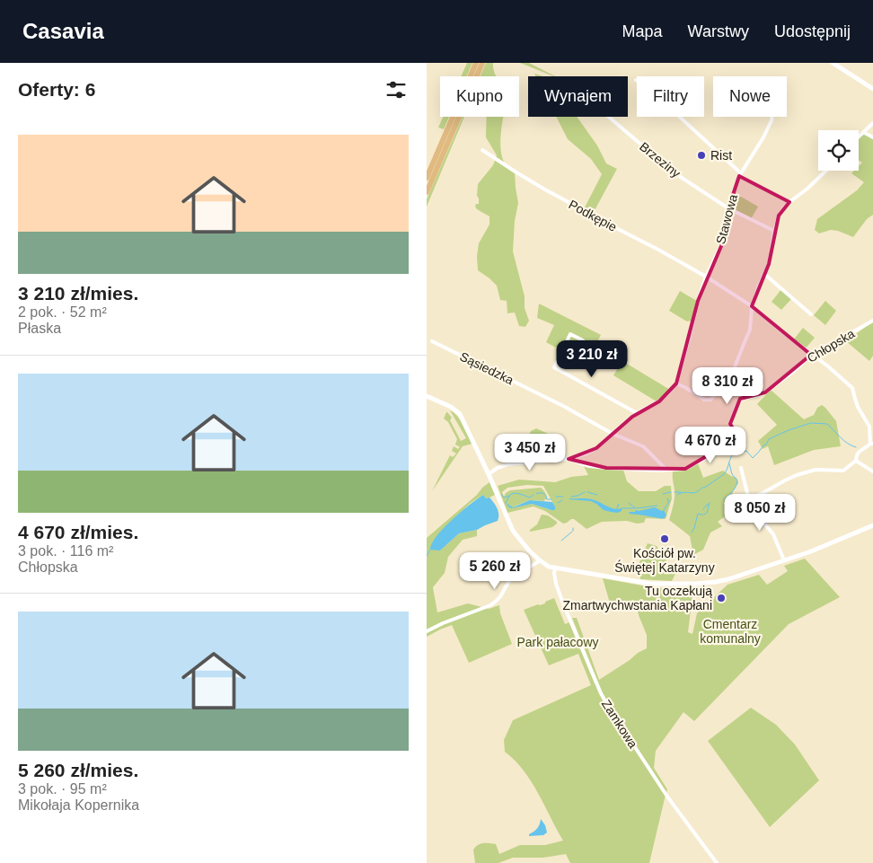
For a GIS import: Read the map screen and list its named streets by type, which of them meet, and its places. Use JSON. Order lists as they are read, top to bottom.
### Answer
{
  "streets": {
    "street": [
      "Brzeziny",
      "Podkępie",
      "Stawowa",
      "Chłopska",
      "Sąsiedzka",
      "Zamkowa"
    ]
  },
  "crossings": [
    ["Brzeziny", "Stawowa"],
    ["Podkępie", "Stawowa"],
    ["Podkępie", "Chłopska"]
  ],
  "parks": ["Cmentarz komunalny", "Park pałacowy"],
  "places": ["Rist", "Kościół pw. Świętej Katarzyny", "Tu oczekują Zmartwychwstania Kapłani"],
  "page": {
    "header": "Casavia",
    "nav": ["Mapa", "Warstwy", "Udostępnij"],
    "heading": "Oferty: 6",
    "chip": [
      "Kupno",
      "Wynajem",
      "Filtry",
      "Nowe"
    ],
    "list": [
      {
        "name": "3 210 zł/mies.",
        "note": "2 pok. · 52 m² · Płaska"
      },
      {
        "name": "4 670 zł/mies.",
        "note": "3 pok. · 116 m² · Chłopska"
      },
      {
        "name": "5 260 zł/mies.",
        "note": "3 pok. · 95 m² · Mikołaja Kopernika"
      }
    ],
    "price": [
      "3 210 zł",
      "8 310 zł",
      "4 670 zł",
      "3 450 zł",
      "8 050 zł",
      "5 260 zł"
    ]
  }
}
